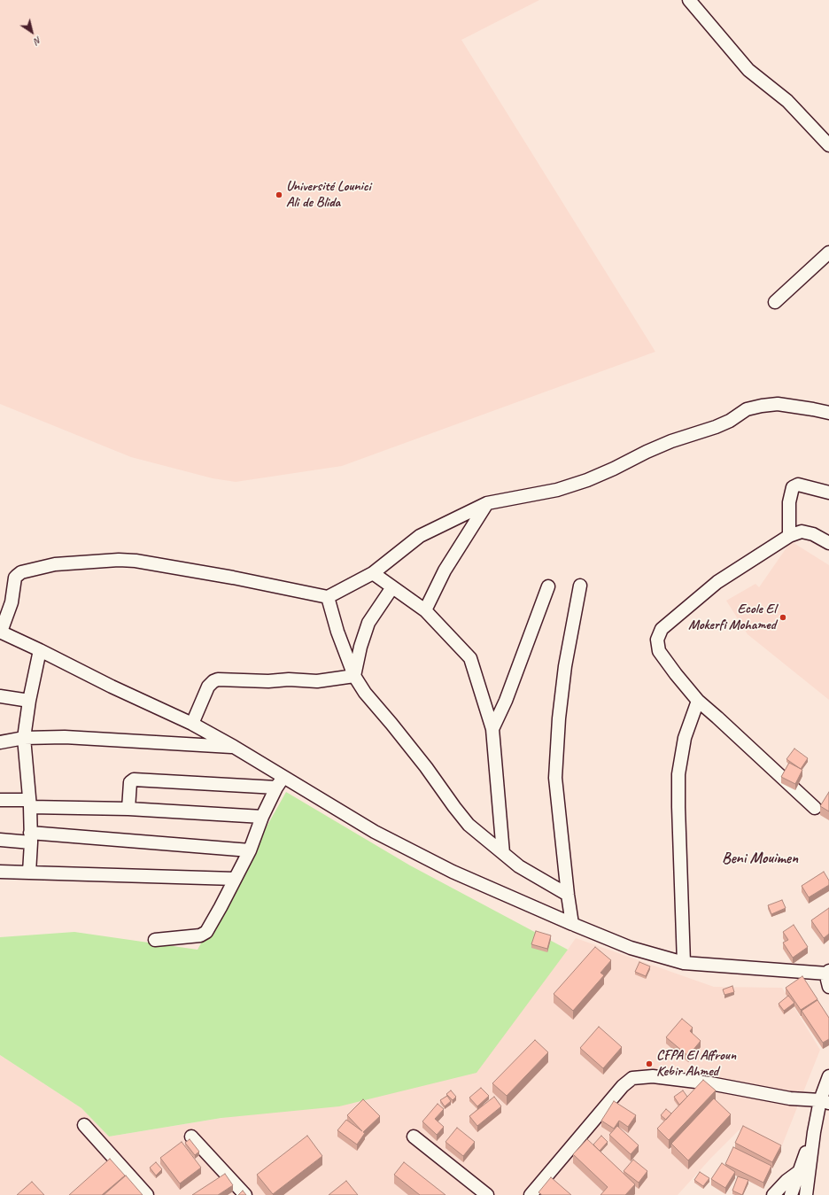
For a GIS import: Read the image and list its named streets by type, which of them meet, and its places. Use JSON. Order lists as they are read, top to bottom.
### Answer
{
  "districts": ["Beni Mouimen"],
  "places": ["Université Lounici Ali de Blida", "Ecole El Mokerfi Mohamed", "CFPA El Affroun Kebir Ahmed"],
  "north": "bottom right"
}
